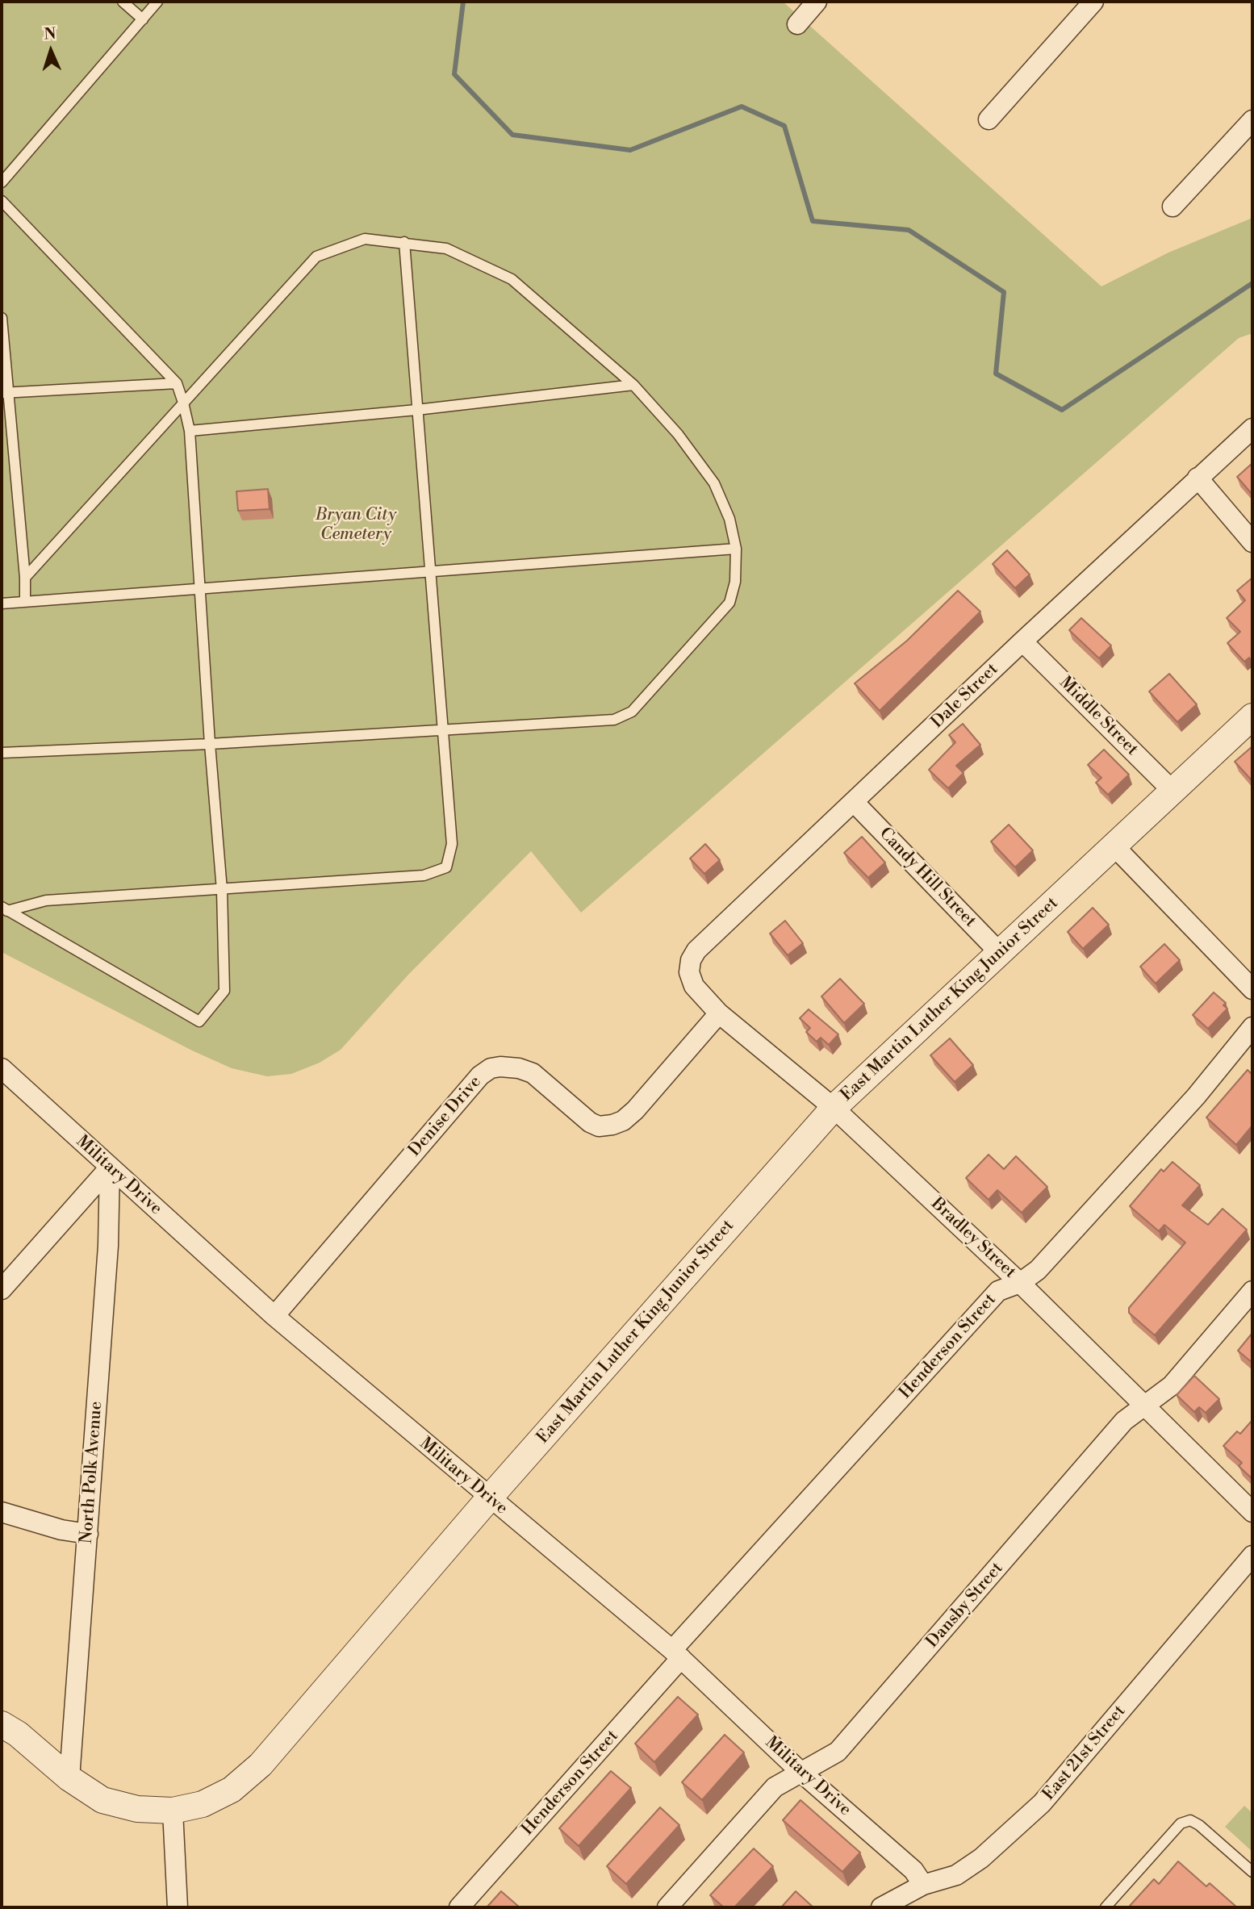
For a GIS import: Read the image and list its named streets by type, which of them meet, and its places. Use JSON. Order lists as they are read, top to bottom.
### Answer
{
  "streets": {
    "street": [
      "Dale Street",
      "Middle Street",
      "Candy Hill Street",
      "East Martin Luther King Junior Street",
      "Denise Drive",
      "Military Drive",
      "Bradley Street",
      "Henderson Street",
      "North Polk Avenue",
      "Dansby Street",
      "East 21st Street"
    ]
  },
  "crossings": [
    ["Dale Street", "Middle Street"],
    ["Dale Street", "Candy Hill Street"],
    ["Dale Street", "Bradley Street"],
    ["Middle Street", "East Martin Luther King Junior Street"],
    ["Candy Hill Street", "East Martin Luther King Junior Street"],
    ["East Martin Luther King Junior Street", "Military Drive"],
    ["East Martin Luther King Junior Street", "Bradley Street"],
    ["East Martin Luther King Junior Street", "North Polk Avenue"],
    ["Denise Drive", "Military Drive"],
    ["Denise Drive", "Bradley Street"],
    ["Military Drive", "Henderson Street"],
    ["Military Drive", "North Polk Avenue"],
    ["Military Drive", "Dansby Street"],
    ["Military Drive", "East 21st Street"],
    ["Bradley Street", "Henderson Street"],
    ["Bradley Street", "Dansby Street"]
  ],
  "parks": ["Bryan City Cemetery"],
  "north": "top"
}
